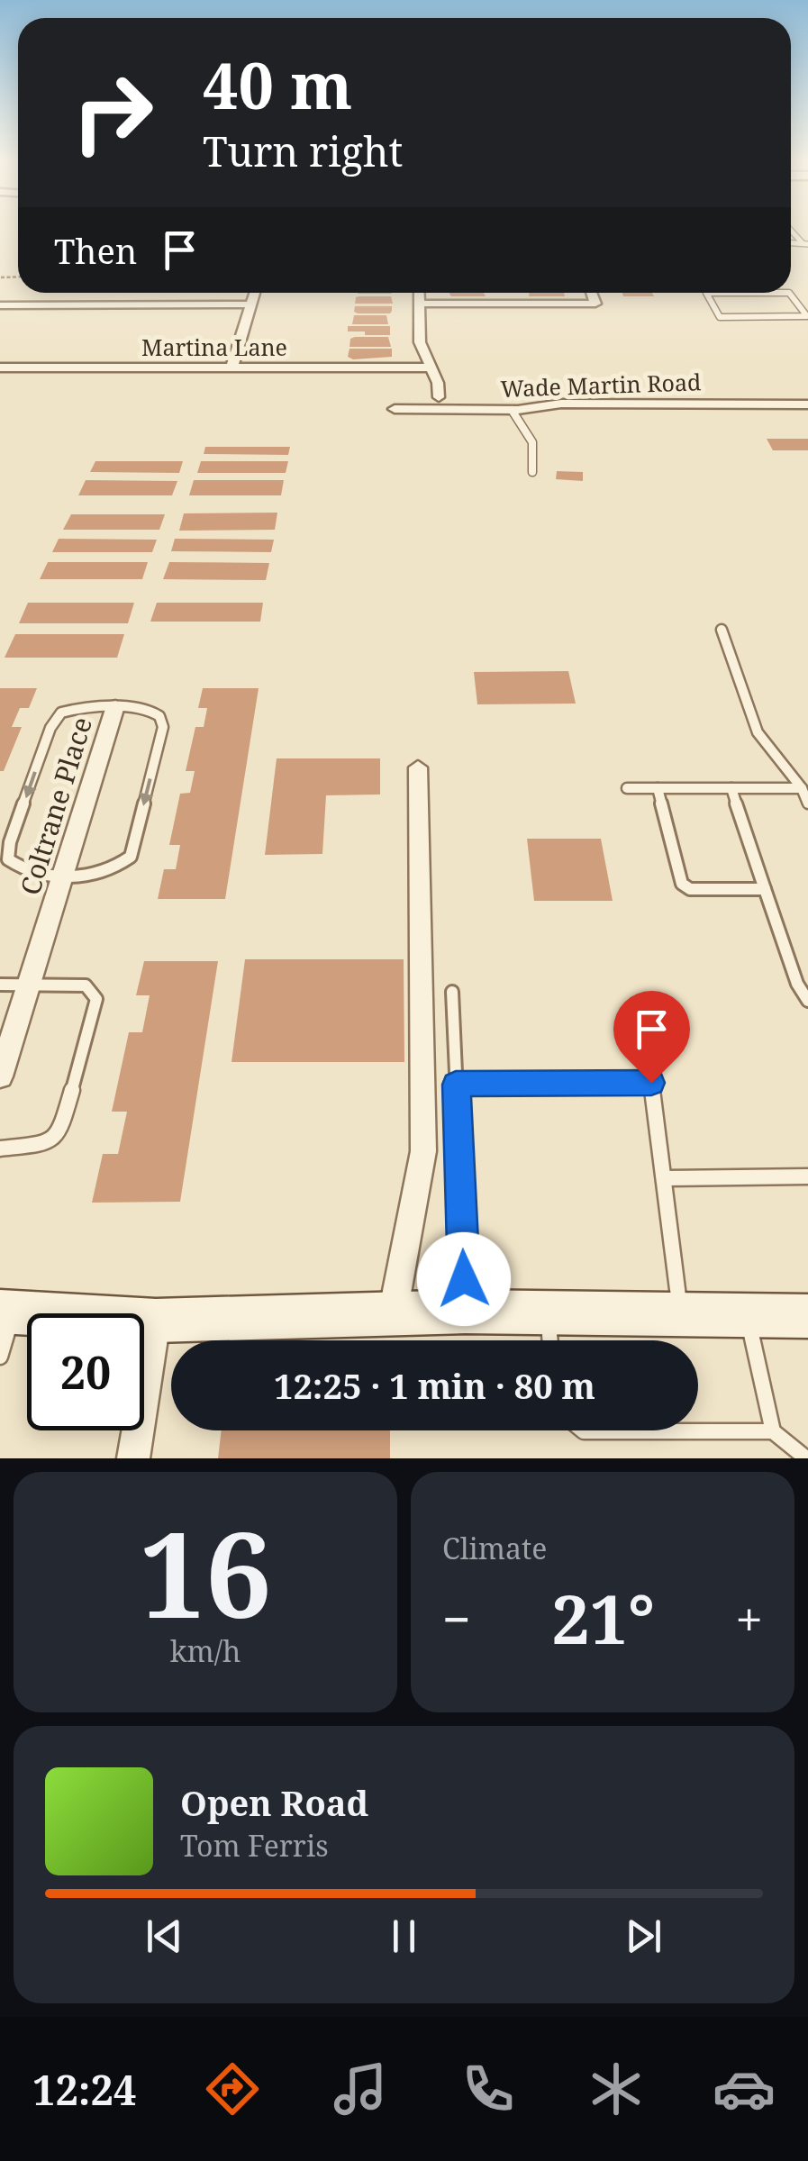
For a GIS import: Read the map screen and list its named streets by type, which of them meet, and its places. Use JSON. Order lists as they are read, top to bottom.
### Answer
{
  "streets": {
    "street": ["Martina Lane", "Wade Martin Road", "Coltrane Place"]
  },
  "page": {
    "turn": ["40 m", "Turn right"],
    "then": "Then",
    "limit": "20",
    "trip": "12:25 · 1 min · 80 m",
    "tile": [
      ["16", "km/h"],
      "Climate"
    ],
    "heat": ["−", "21°", "+"],
    "song": ["Open Road", "Tom Ferris"],
    "tabs": "12:24"
  }
}
